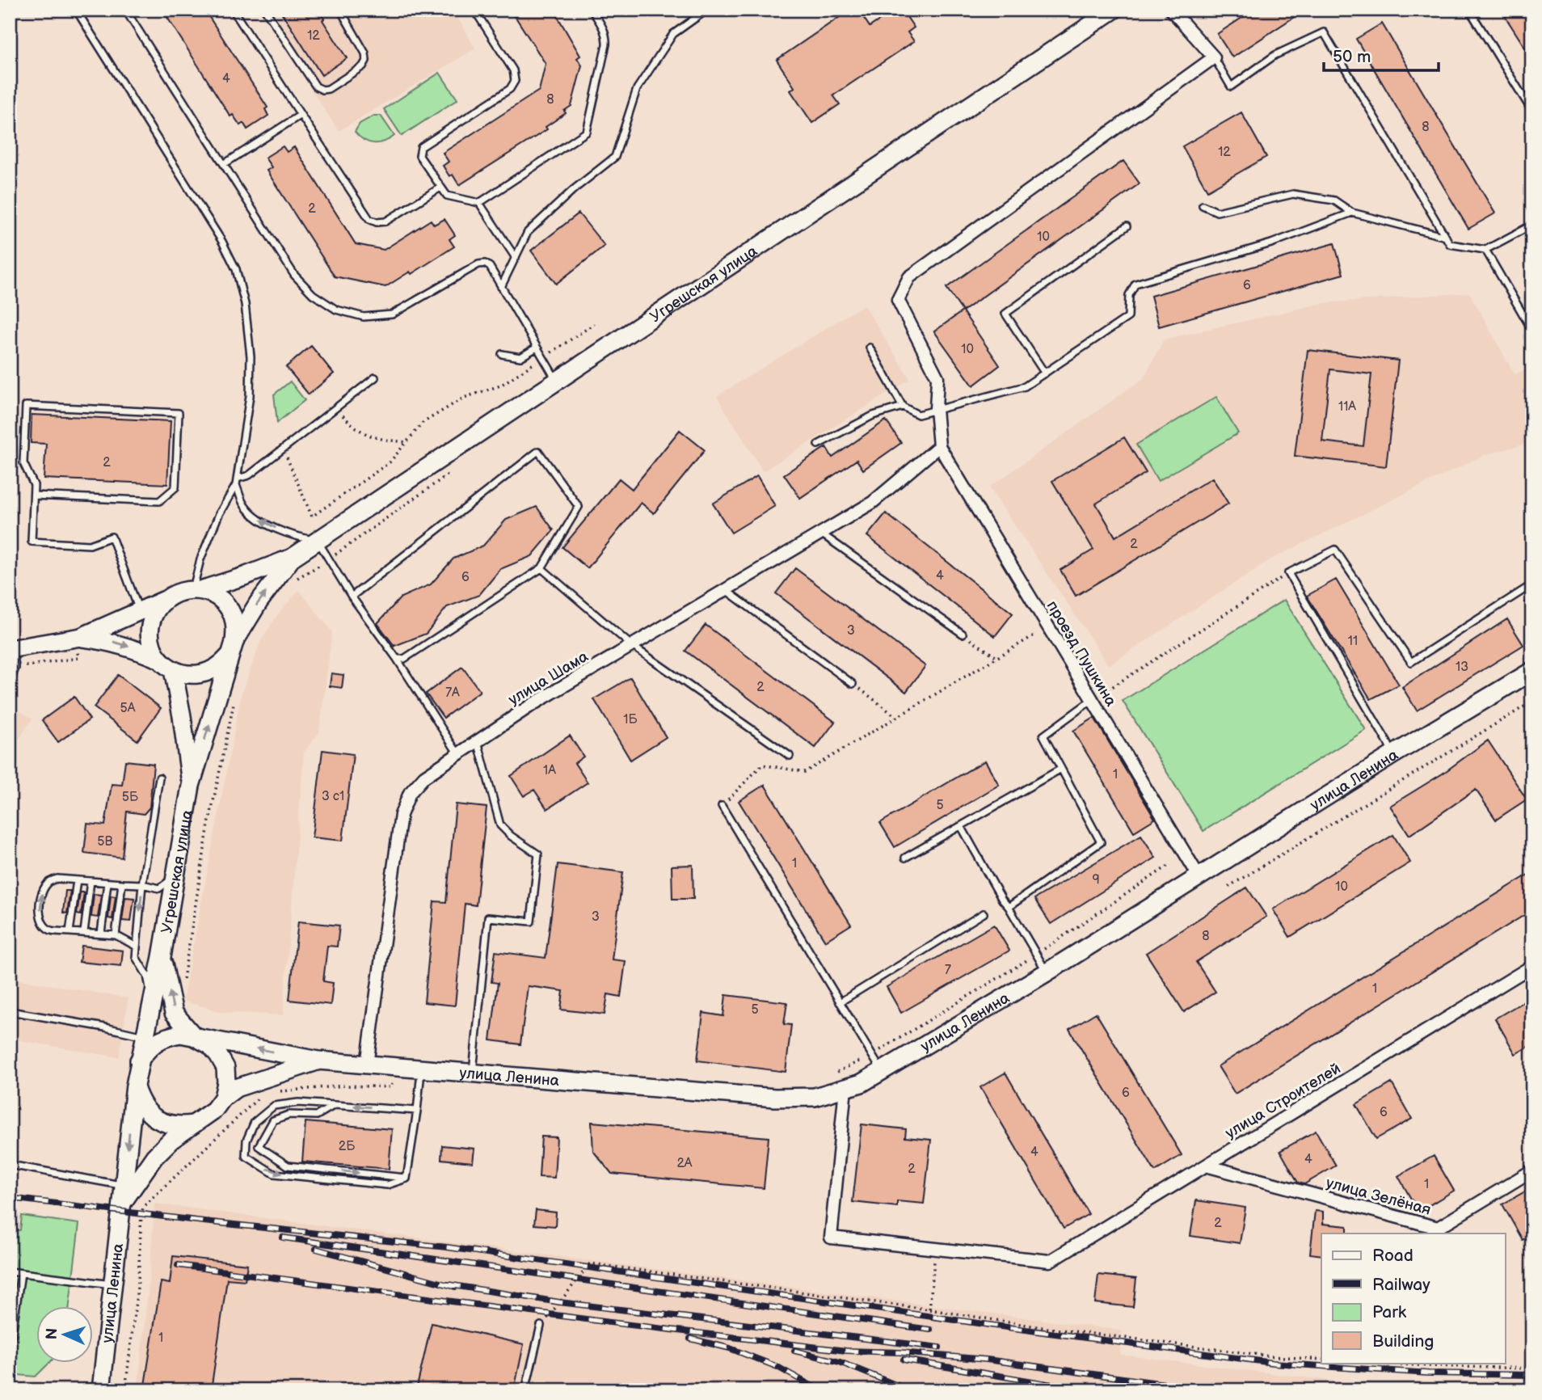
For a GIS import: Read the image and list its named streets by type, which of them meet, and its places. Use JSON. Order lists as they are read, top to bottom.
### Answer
{
  "streets": {
    "main road": ["Угрешская улица", "улица Ленина"],
    "street": [
      "проезд Пушкина",
      "улица Шама",
      "улица Строителей",
      "улица Зелёная"
    ]
  },
  "crossings": [
    ["Угрешская улица", "улица Ленина"],
    ["проезд Пушкина", "улица Шама"],
    ["проезд Пушкина", "улица Ленина"],
    ["улица Шама", "улица Ленина"],
    ["улица Строителей", "улица Зелёная"]
  ],
  "house_numbers": [
    "12",
    "4",
    "8",
    "8",
    "12",
    "2",
    "10",
    "6",
    "10",
    "11А",
    "2",
    "2",
    "4",
    "6",
    "3",
    "11",
    "13",
    "2",
    "7А",
    "5А",
    "1Б",
    "1А",
    "1",
    "3 с1",
    "5Б",
    "5",
    "5В",
    "1",
    "9",
    "10",
    "3",
    "8",
    "7",
    "1",
    "5",
    "6",
    "6",
    "2Б",
    "4",
    "4",
    "2А",
    "2",
    "1",
    "2",
    "1"
  ],
  "legend": [
    "Road",
    "Railway",
    "Park",
    "Building"
  ],
  "scale_bar": "50 m",
  "north": "left"
}
